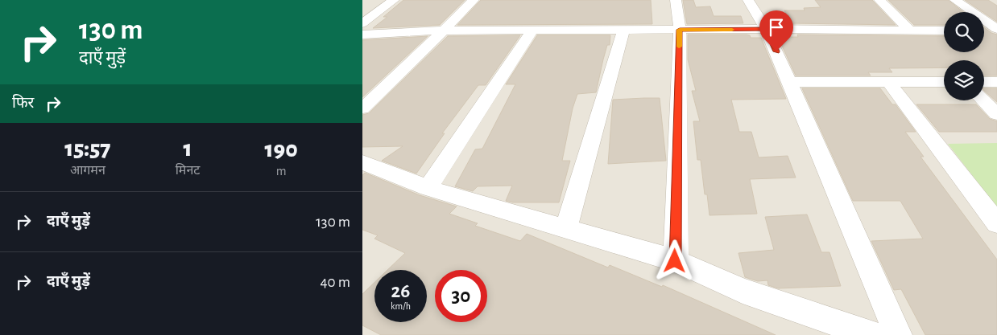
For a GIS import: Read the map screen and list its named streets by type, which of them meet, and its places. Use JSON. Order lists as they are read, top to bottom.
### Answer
{
  "page": {
    "turn": ["130 m", "दाएँ मुड़ें"],
    "then": "फिर",
    "eta": [
      "15:57",
      "आगमन",
      "1",
      "मिनट",
      "190",
      "m"
    ],
    "list": [
      {
        "name": "दाएँ मुड़ें",
        "value": "130 m"
      },
      {
        "name": "दाएँ मुड़ें",
        "value": "40 m"
      }
    ],
    "speed": "26 km/h",
    "limit": "30"
  }
}
